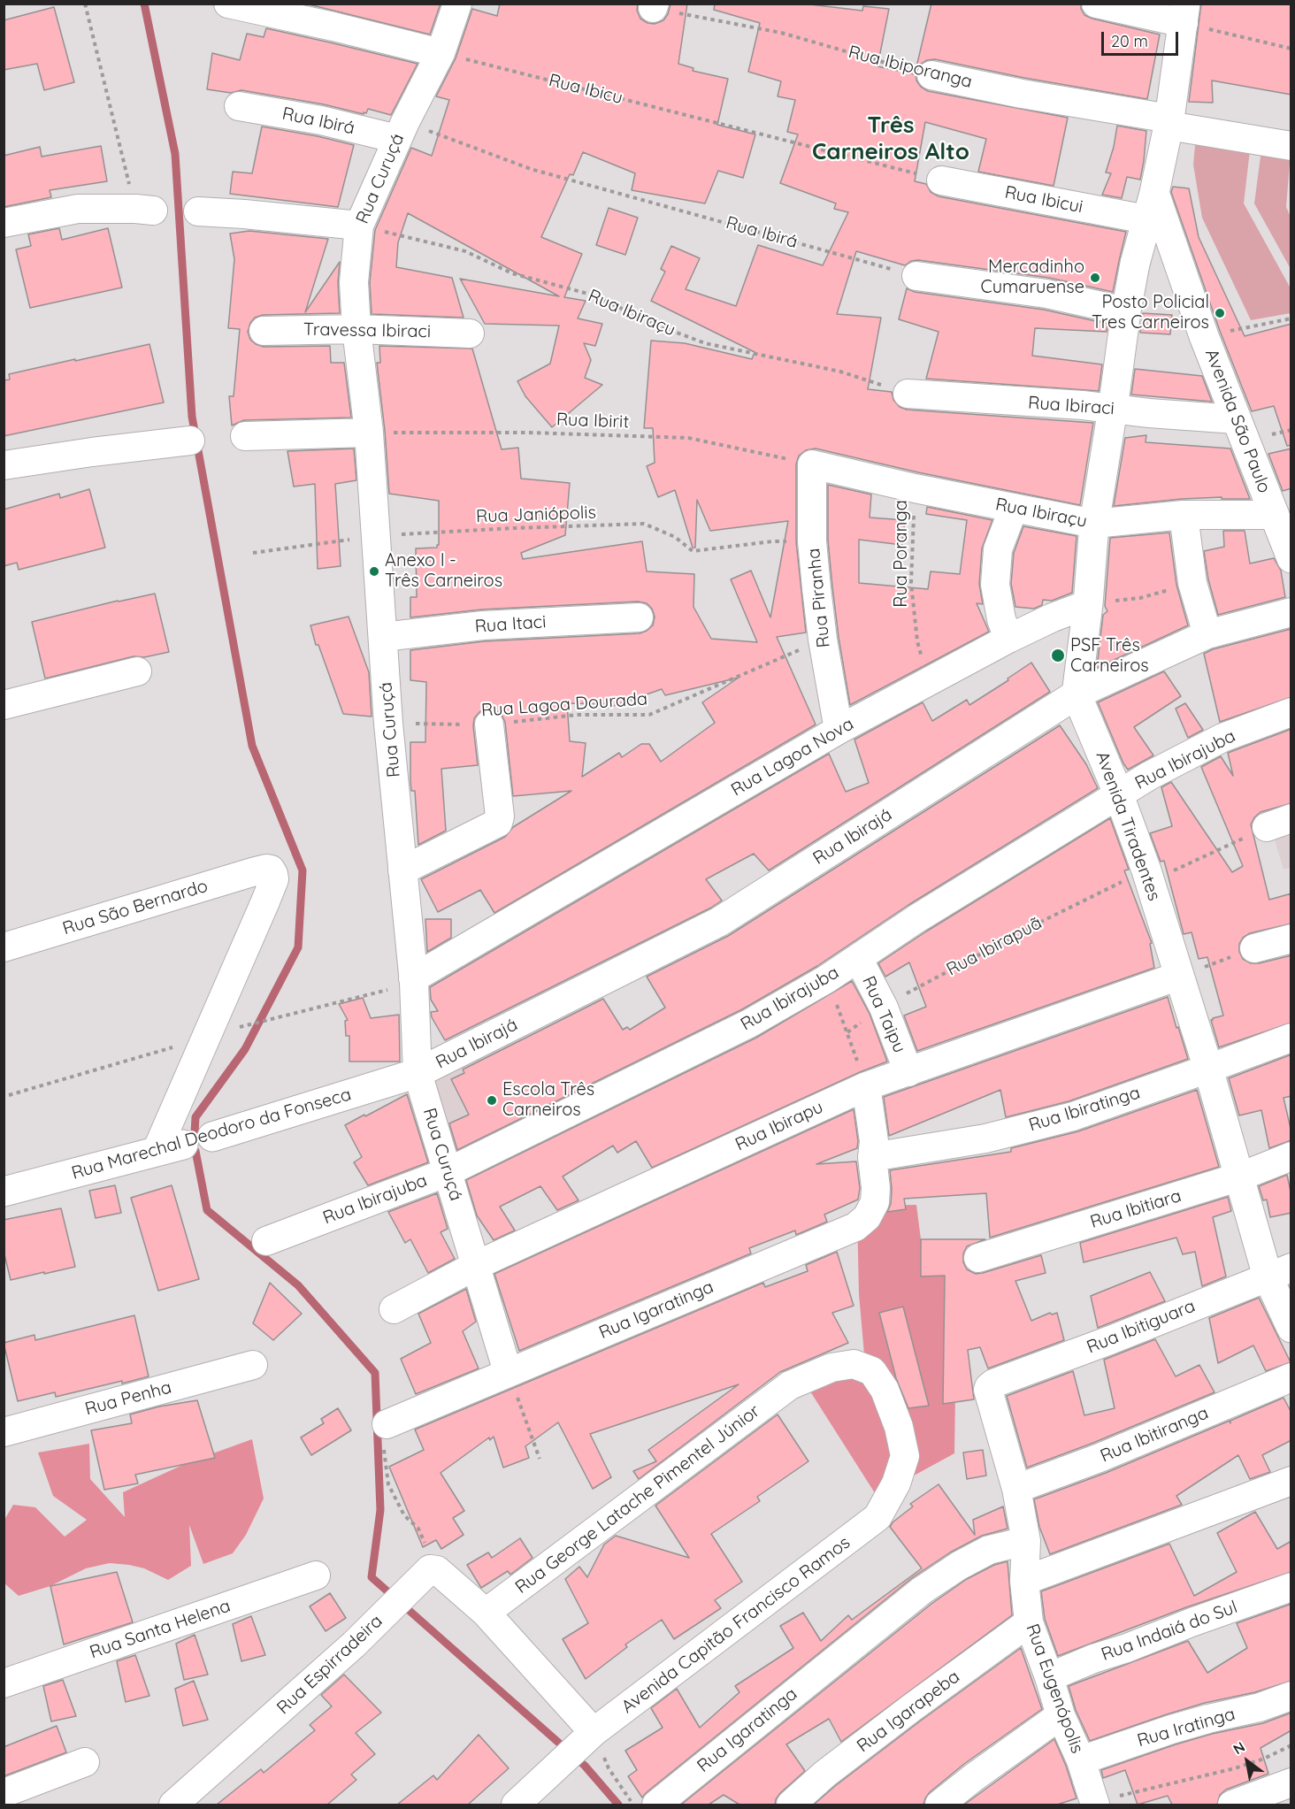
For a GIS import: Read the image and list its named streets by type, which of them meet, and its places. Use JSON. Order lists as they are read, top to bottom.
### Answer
{
  "streets": {
    "street": [
      "Rua Ibiporanga",
      "Rua Ibirá",
      "Rua Curuçá",
      "Rua Ibicui",
      "Rua Ibiraçu",
      "Travessa Ibiraci",
      "Rua Ibiraci",
      "Avenida São Paulo",
      "Rua Piranha",
      "Rua Itaci",
      "Rua Lagoa Nova",
      "Rua Ibirajuba",
      "Avenida Tiradentes",
      "Rua Ibirajá",
      "Rua São Bernardo",
      "Rua Taipu",
      "Rua Ibiratinga",
      "Rua Ibirapu",
      "Rua Marechal Deodoro da Fonseca",
      "Rua Ibitiara",
      "Rua Igaratinga",
      "Rua Ibitiguara",
      "Rua Penha",
      "Rua Ibitiranga",
      "Rua George Latache Pimentel Júnior",
      "Avenida Capitão Francisco Ramos",
      "Rua Santa Helena",
      "Rua Indaiá do Sul",
      "Rua Espirradeira",
      "Rua Eugenópolis",
      "Rua Igarapeba",
      "Rua Iratinga"
    ],
    "path": [
      "Rua Ibicu",
      "Rua Ibirit",
      "Rua Janiópolis",
      "Rua Poranga",
      "Rua Lagoa Dourada",
      "Rua Ibirapuã"
    ]
  },
  "crossings": [
    ["Rua Ibicu", "Rua Curuçá"],
    ["Rua Ibicu", "Rua Ibicui"],
    ["Rua Ibirá", "Rua Curuçá"],
    ["Rua Curuçá", "Rua Ibiraçu"],
    ["Rua Curuçá", "Travessa Ibiraci"],
    ["Rua Curuçá", "Rua Ibirit"],
    ["Rua Curuçá", "Rua Janiópolis"],
    ["Rua Curuçá", "Rua Itaci"],
    ["Rua Curuçá", "Rua Lagoa Dourada"],
    ["Rua Curuçá", "Rua Lagoa Nova"],
    ["Rua Curuçá", "Rua Ibirajuba"],
    ["Rua Curuçá", "Rua Ibirajá"],
    ["Rua Curuçá", "Rua Ibirapu"],
    ["Rua Curuçá", "Rua Marechal Deodoro da Fonseca"],
    ["Rua Curuçá", "Rua Igaratinga"],
    ["Rua Ibicui", "Avenida São Paulo"],
    ["Rua Ibiraçu", "Rua Ibiraci"],
    ["Rua Ibiraçu", "Rua Ibirit"],
    ["Rua Ibiraçu", "Avenida São Paulo"],
    ["Rua Ibiraçu", "Rua Poranga"],
    ["Rua Ibiraçu", "Rua Piranha"],
    ["Rua Ibiraci", "Avenida São Paulo"],
    ["Rua Ibirit", "Rua Piranha"],
    ["Rua Janiópolis", "Rua Piranha"],
    ["Rua Poranga", "Rua Lagoa Nova"],
    ["Rua Piranha", "Rua Lagoa Dourada"],
    ["Rua Piranha", "Rua Lagoa Nova"],
    ["Rua Ibirajuba", "Avenida Tiradentes"],
    ["Rua Ibirajuba", "Rua Taipu"],
    ["Avenida Tiradentes", "Rua Ibirajá"],
    ["Avenida Tiradentes", "Rua Ibirapuã"],
    ["Avenida Tiradentes", "Rua Ibiratinga"],
    ["Avenida Tiradentes", "Rua Ibirapu"],
    ["Avenida Tiradentes", "Rua Ibitiara"],
    ["Avenida Tiradentes", "Rua Ibitiguara"],
    ["Rua Ibirajá", "Rua Marechal Deodoro da Fonseca"],
    ["Rua São Bernardo", "Rua Marechal Deodoro da Fonseca"],
    ["Rua Ibirapuã", "Rua Taipu"],
    ["Rua Taipu", "Rua Ibirapu"],
    ["Rua Ibiratinga", "Rua Igaratinga"],
    ["Rua Ibirapu", "Rua Igaratinga"],
    ["Rua Igaratinga", "Rua Eugenópolis"],
    ["Rua Ibitiguara", "Rua Eugenópolis"],
    ["Rua Ibitiranga", "Rua Eugenópolis"],
    ["Rua George Latache Pimentel Júnior", "Avenida Capitão Francisco Ramos"],
    ["Rua Indaiá do Sul", "Rua Eugenópolis"],
    ["Rua Eugenópolis", "Rua Igarapeba"],
    ["Rua Eugenópolis", "Rua Iratinga"]
  ],
  "districts": ["Três Carneiros Alto"],
  "places": [
    "Mercadinho Cumaruense",
    "Posto Policial Tres Carneiros",
    "Anexo I - Três Carneiros",
    "PSF Três Carneiros",
    "Escola Três Carneiros"
  ],
  "scale_bar": "20 m",
  "north": "top left"
}
